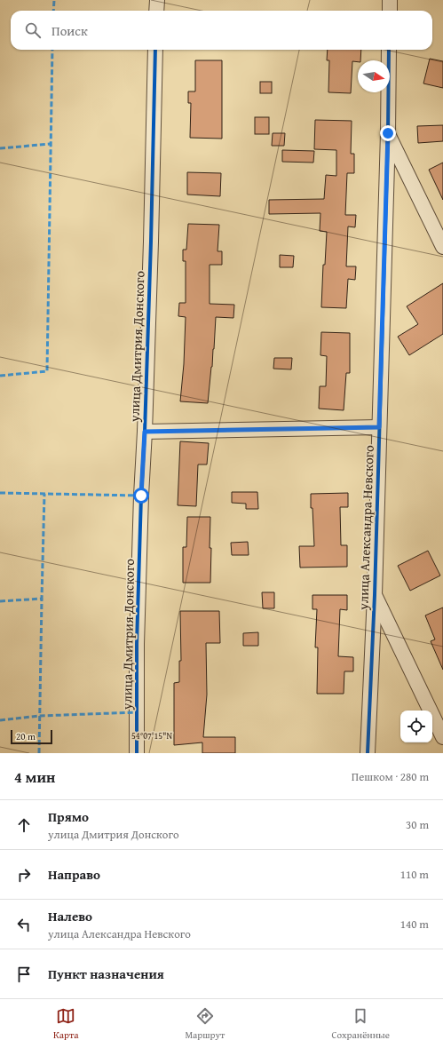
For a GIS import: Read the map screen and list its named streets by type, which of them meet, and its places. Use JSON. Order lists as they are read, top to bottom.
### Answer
{
  "streets": {
    "street": ["улица Дмитрия Донского", "улица Александра Невского"]
  },
  "scale_bar": "20 m",
  "north": "right",
  "page": {
    "search": "Поиск",
    "scale": "20 m",
    "heading": ["4 мин", "Пешком · 280 m"],
    "list": [
      ["Прямо", "улица Дмитрия Донского", "30 m"],
      ["Направо", "110 m"],
      ["Налево", "улица Александра Невского", "140 m"],
      "Пункт назначения"
    ],
    "nav": ["Карта", "Маршрут", "Сохранённые"]
  },
  "coordinates": ["54°07'15\"N"]
}
